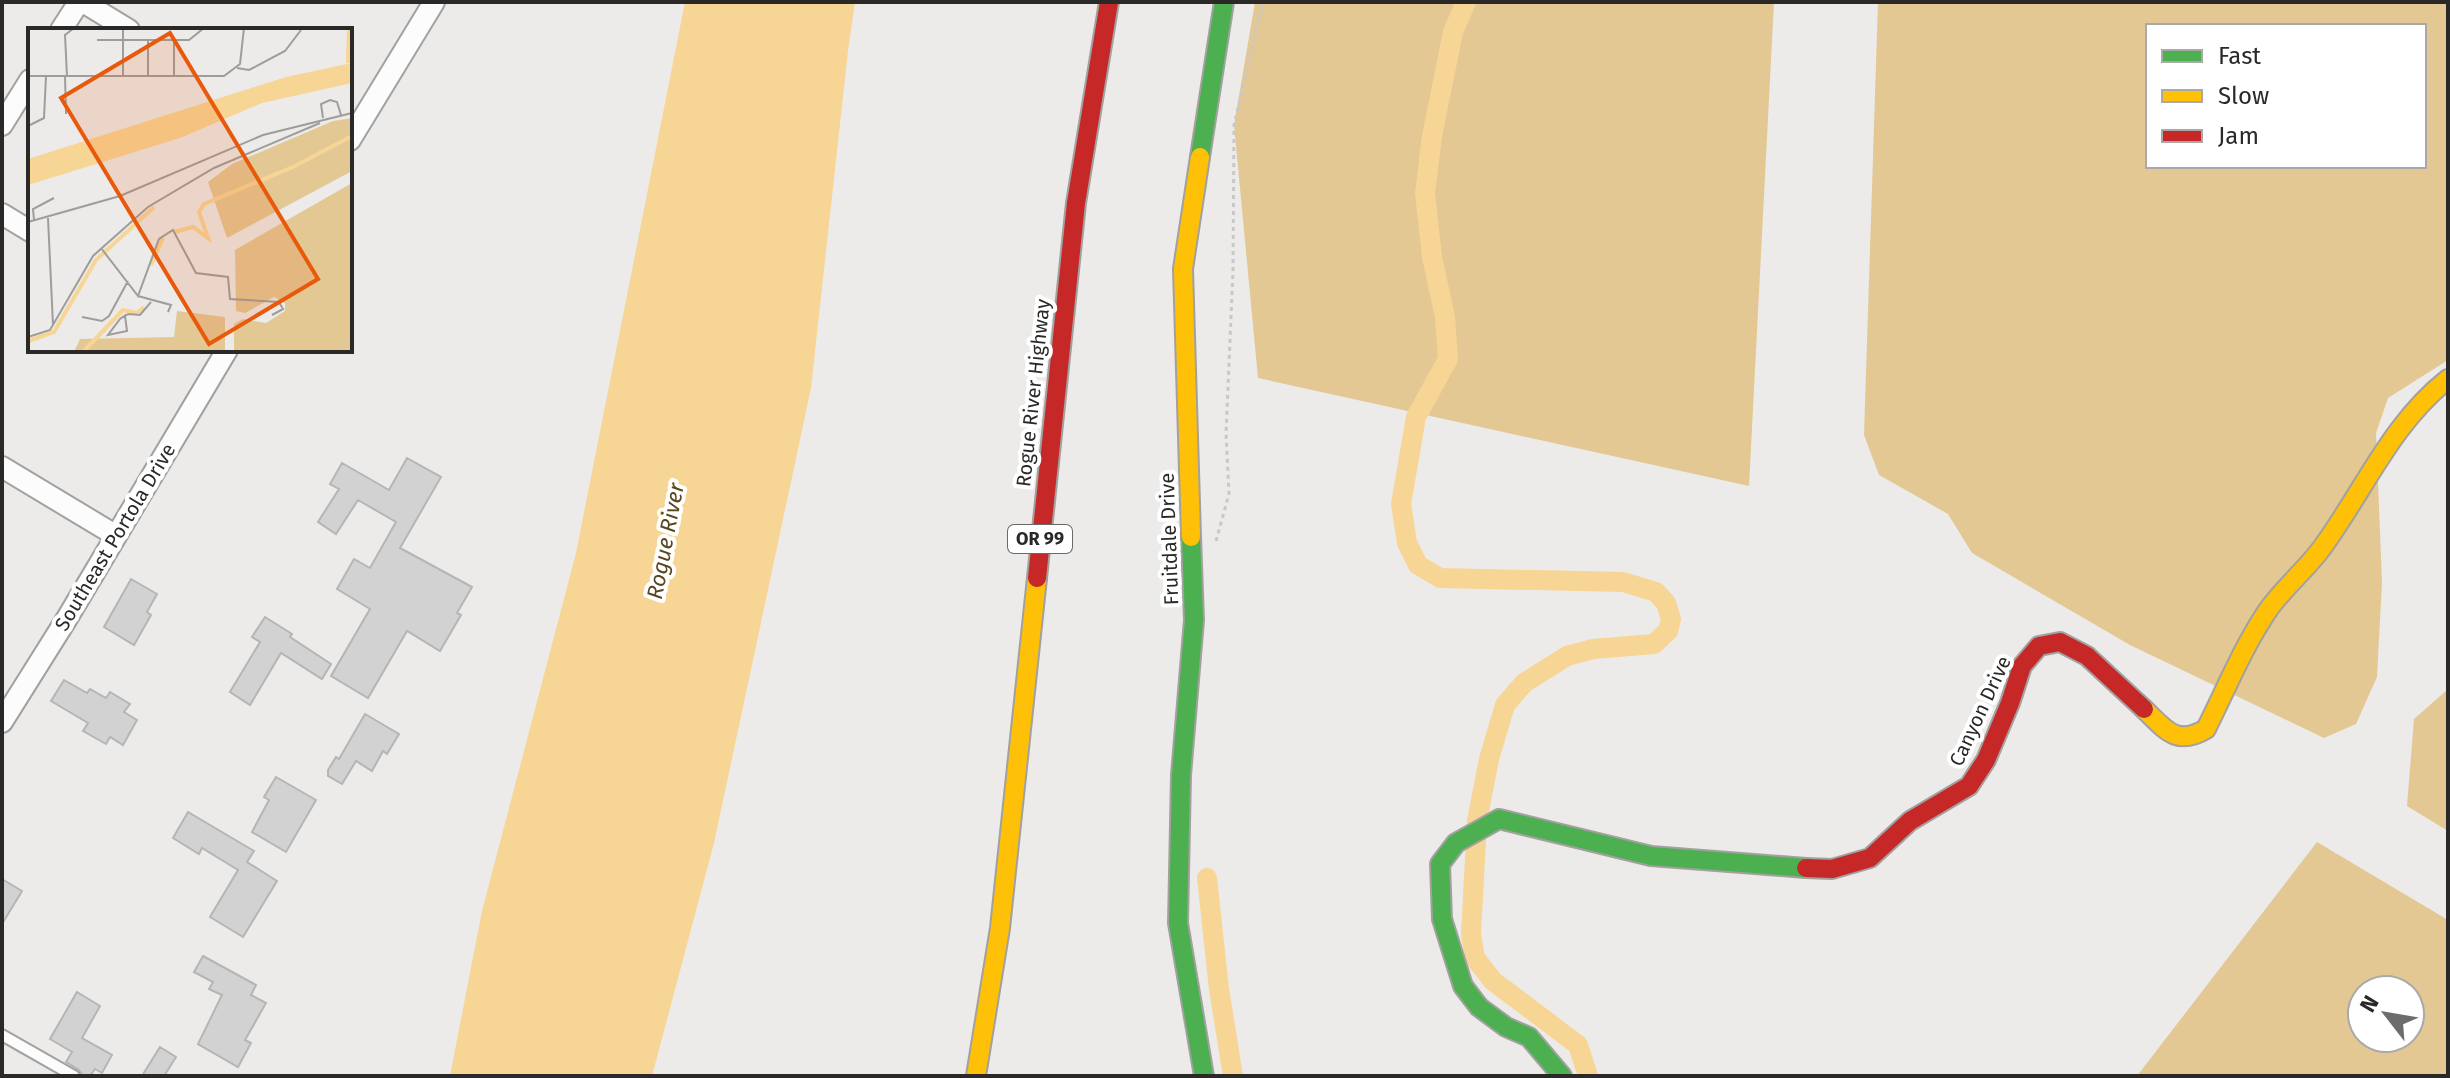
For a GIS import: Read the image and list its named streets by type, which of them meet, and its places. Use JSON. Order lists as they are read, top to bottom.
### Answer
{
  "streets": {
    "street": [
      "Rogue River Highway",
      "Southeast Portola Drive",
      "OR 99",
      "Fruitdale Drive",
      "Canyon Drive"
    ]
  },
  "water": ["Rogue River"],
  "legend": ["Fast", "Slow", "Jam"],
  "north": "top left"
}
